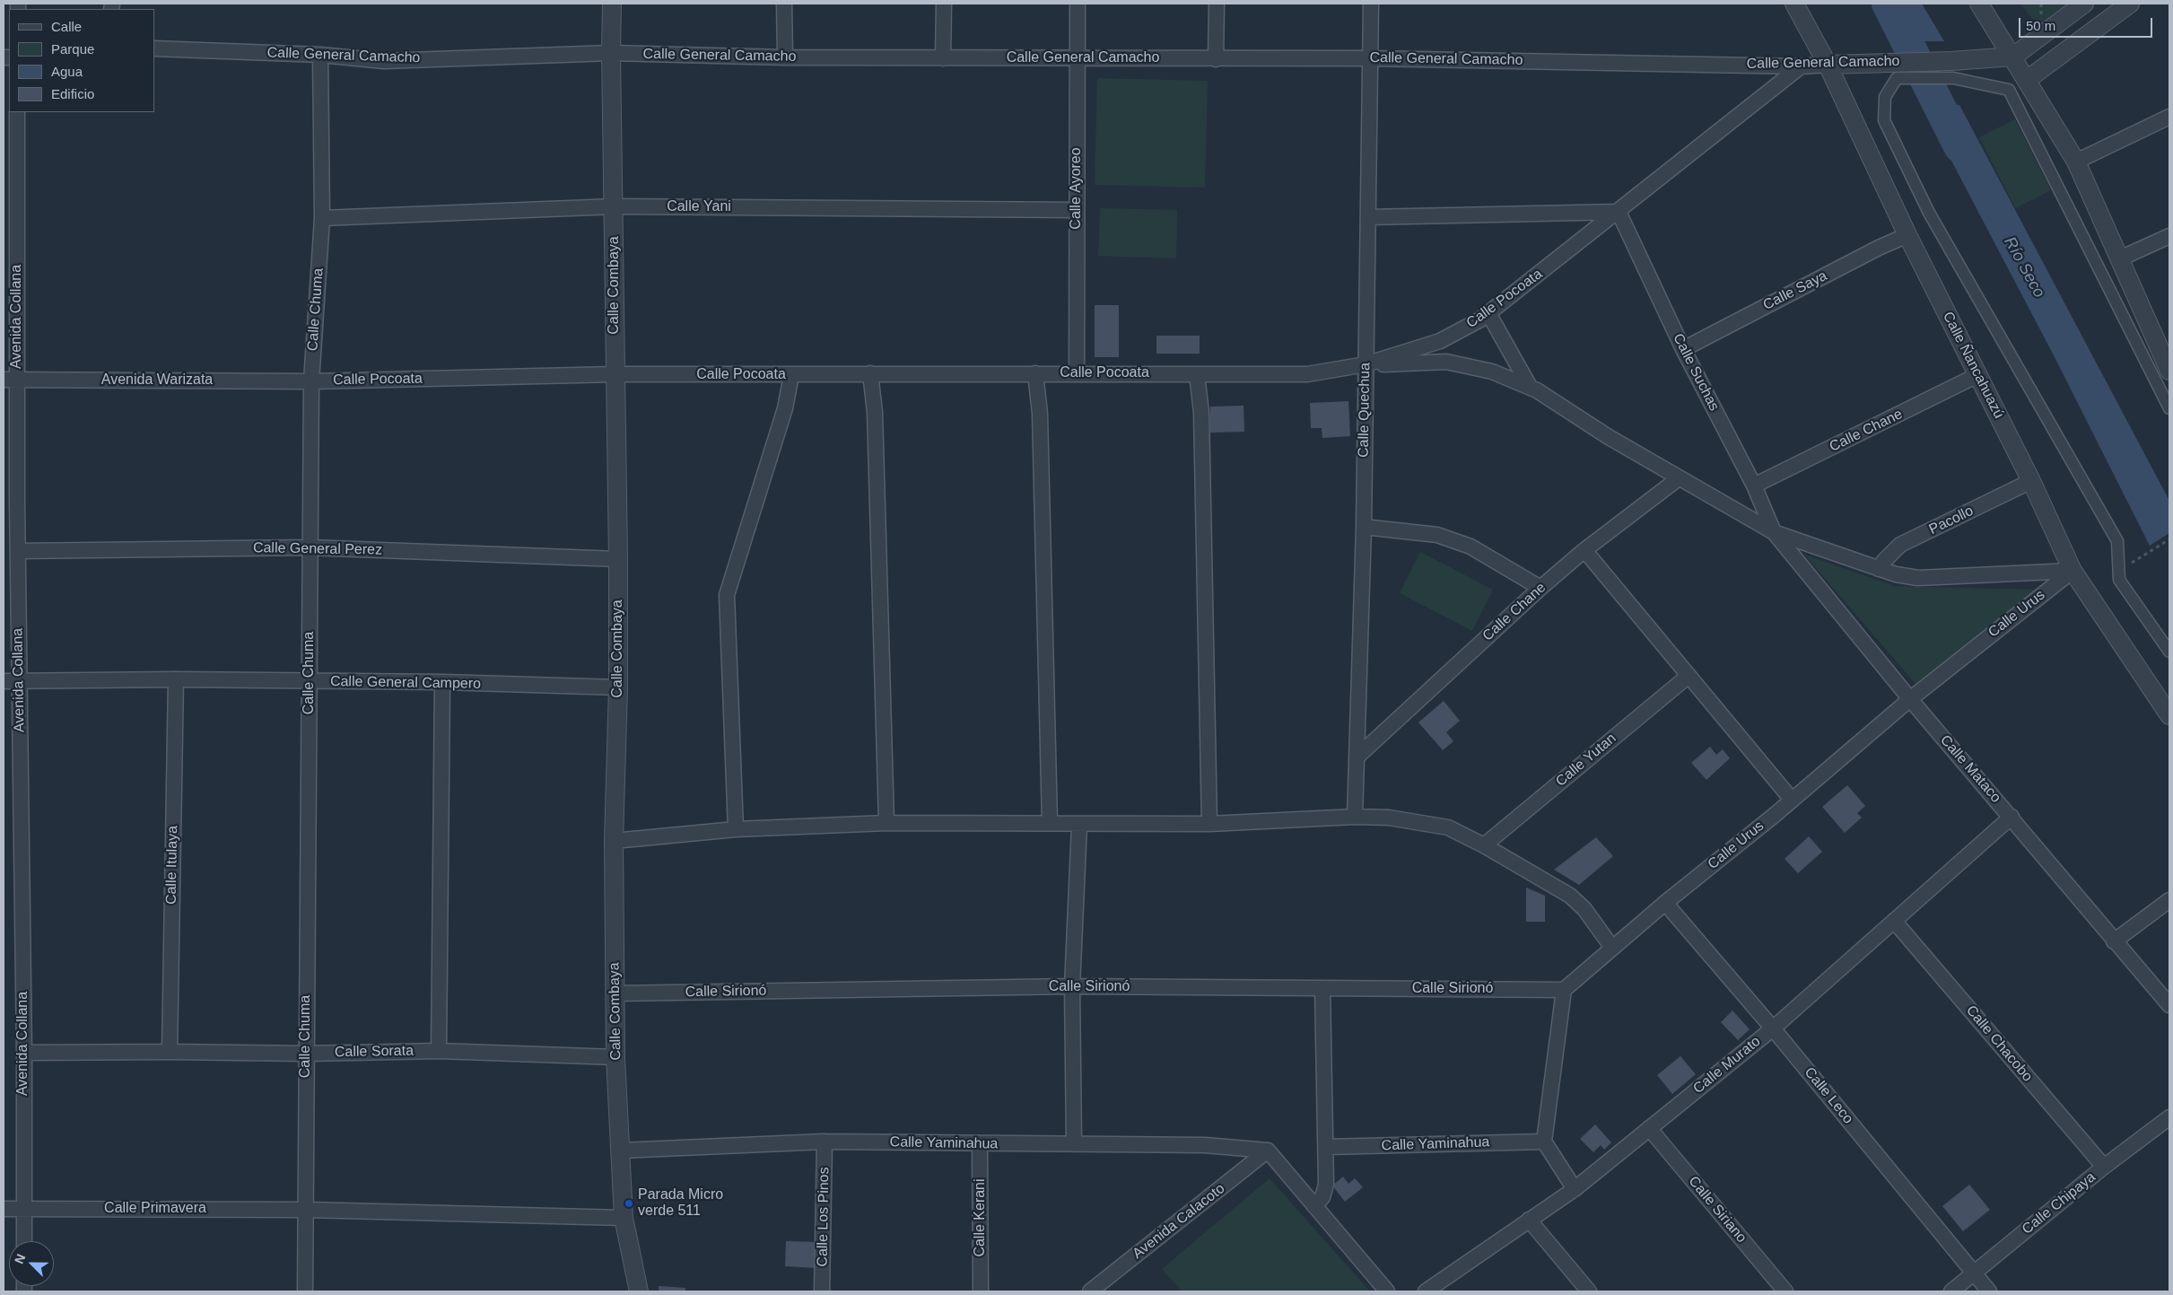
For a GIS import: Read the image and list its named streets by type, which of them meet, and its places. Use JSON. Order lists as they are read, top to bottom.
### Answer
{
  "streets": {
    "street": [
      "Calle General Camacho",
      "Calle Ayoreo",
      "Calle Yani",
      "Calle Combaya",
      "Calle Saya",
      "Calle Pocoata",
      "Calle Chuma",
      "Avenida Collana",
      "Calle Ñancahuazú",
      "Calle Suchas",
      "Avenida Warizata",
      "Calle Quechua",
      "Calle Chane",
      "Pacollo",
      "Calle General Perez",
      "Calle Urus",
      "Calle General Campero",
      "Calle Yutan",
      "Calle Mataco",
      "Calle Itulaya",
      "Calle Sirionó",
      "Calle Chacobo",
      "Calle Sorata",
      "Calle Murato",
      "Calle Leco",
      "Calle Yaminahua",
      "Calle Chipaya",
      "Calle Primavera",
      "Calle Siriano",
      "Calle Los Pinos",
      "Calle Kerani",
      "Avenida Calacoto"
    ]
  },
  "crossings": [
    ["Calle General Camacho", "Calle Ayoreo"],
    ["Calle General Camacho", "Calle Combaya"],
    ["Calle General Camacho", "Calle Pocoata"],
    ["Calle General Camacho", "Calle Chuma"],
    ["Calle General Camacho", "Calle Ñancahuazú"],
    ["Calle General Camacho", "Calle Quechua"],
    ["Calle Ayoreo", "Calle Yani"],
    ["Calle Ayoreo", "Calle Pocoata"],
    ["Calle Yani", "Calle Combaya"],
    ["Calle Yani", "Calle Chuma"],
    ["Calle Combaya", "Calle Pocoata"],
    ["Calle Combaya", "Calle General Perez"],
    ["Calle Combaya", "Calle General Campero"],
    ["Calle Combaya", "Calle Sirionó"],
    ["Calle Combaya", "Calle Sorata"],
    ["Calle Combaya", "Calle Yaminahua"],
    ["Calle Combaya", "Calle Primavera"],
    ["Calle Saya", "Calle Ñancahuazú"],
    ["Calle Saya", "Calle Suchas"],
    ["Calle Pocoata", "Calle Chuma"],
    ["Calle Pocoata", "Calle Suchas"],
    ["Calle Pocoata", "Avenida Warizata"],
    ["Calle Pocoata", "Calle Quechua"],
    ["Calle Chuma", "Avenida Warizata"],
    ["Calle Chuma", "Calle General Perez"],
    ["Calle Chuma", "Calle General Campero"],
    ["Calle Chuma", "Calle Sorata"],
    ["Calle Chuma", "Calle Primavera"],
    ["Avenida Collana", "Avenida Warizata"],
    ["Avenida Collana", "Calle General Perez"],
    ["Avenida Collana", "Calle General Campero"],
    ["Avenida Collana", "Calle Sorata"],
    ["Avenida Collana", "Calle Primavera"],
    ["Calle Ñancahuazú", "Calle Chane"],
    ["Calle Ñancahuazú", "Pacollo"],
    ["Calle Ñancahuazú", "Calle Urus"],
    ["Calle Suchas", "Calle Chane"],
    ["Calle Suchas", "Calle Mataco"],
    ["Calle Quechua", "Calle Chane"],
    ["Calle Urus", "Calle Mataco"],
    ["Calle Urus", "Calle Sirionó"],
    ["Calle Urus", "Calle Leco"],
    ["Calle General Campero", "Calle Itulaya"],
    ["Calle Mataco", "Calle Murato"],
    ["Calle Itulaya", "Calle Sorata"],
    ["Calle Chacobo", "Calle Murato"],
    ["Calle Chacobo", "Calle Chipaya"],
    ["Calle Murato", "Calle Leco"],
    ["Calle Murato", "Calle Siriano"],
    ["Calle Leco", "Calle Chipaya"],
    ["Calle Yaminahua", "Calle Los Pinos"],
    ["Calle Yaminahua", "Calle Kerani"],
    ["Calle Yaminahua", "Avenida Calacoto"]
  ],
  "water": ["Río Seco"],
  "places": ["Parada Micro verde 511"],
  "legend": [
    "Calle",
    "Parque",
    "Agua",
    "Edificio"
  ],
  "scale_bar": "50 m",
  "north": "top left"
}
